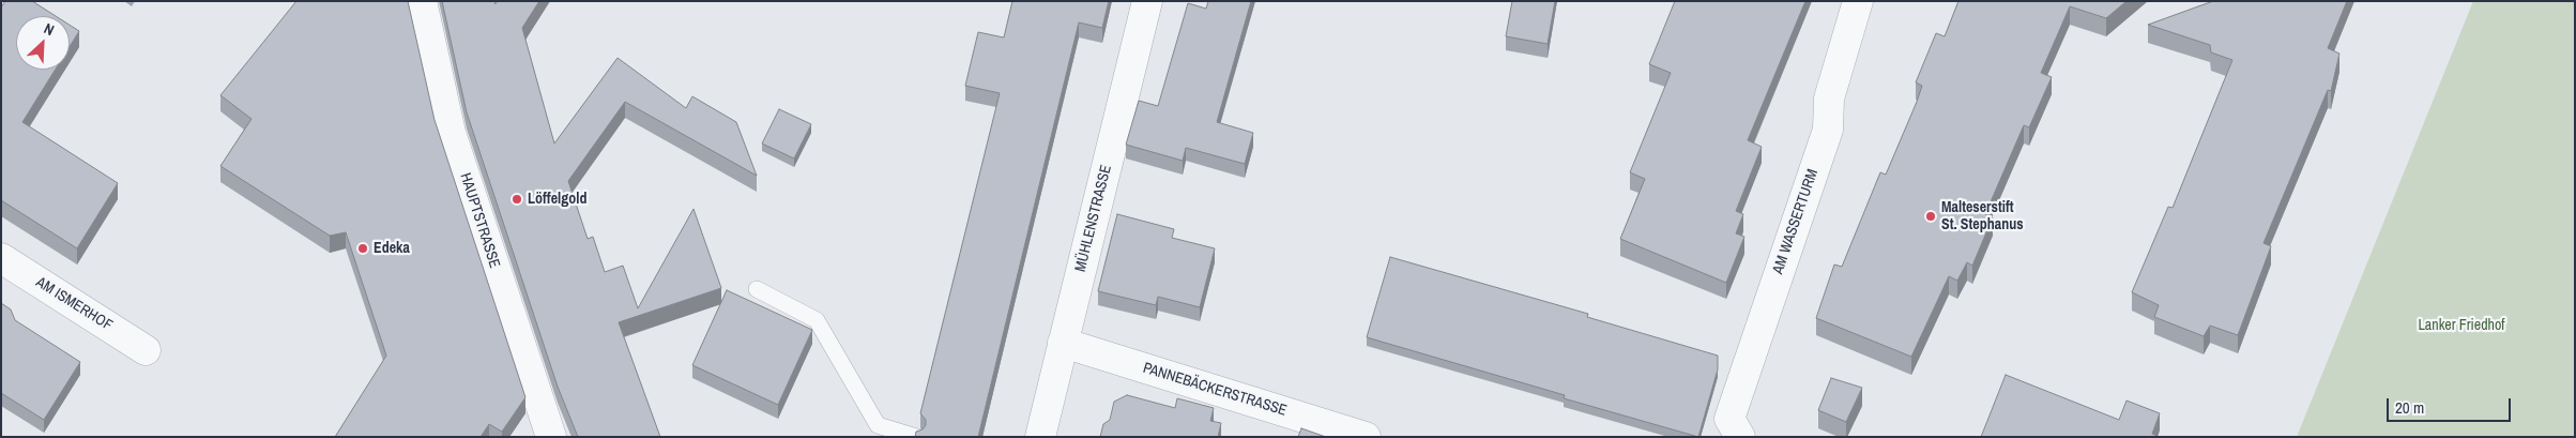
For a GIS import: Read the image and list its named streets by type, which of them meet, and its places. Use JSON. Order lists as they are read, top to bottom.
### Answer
{
  "streets": {
    "street": [
      "MÜHLENSTRASSE",
      "HAUPTSTRASSE",
      "AM WASSERTURM",
      "AM ISMERHOF",
      "PANNEBÄCKERSTRASSE"
    ]
  },
  "crossings": [
    ["MÜHLENSTRASSE", "PANNEBÄCKERSTRASSE"]
  ],
  "parks": ["Lanker Friedhof"],
  "places": ["Löffelgold", "Malteserstift St. Stephanus", "Edeka"],
  "scale_bar": "20 m",
  "north": "top right"
}
